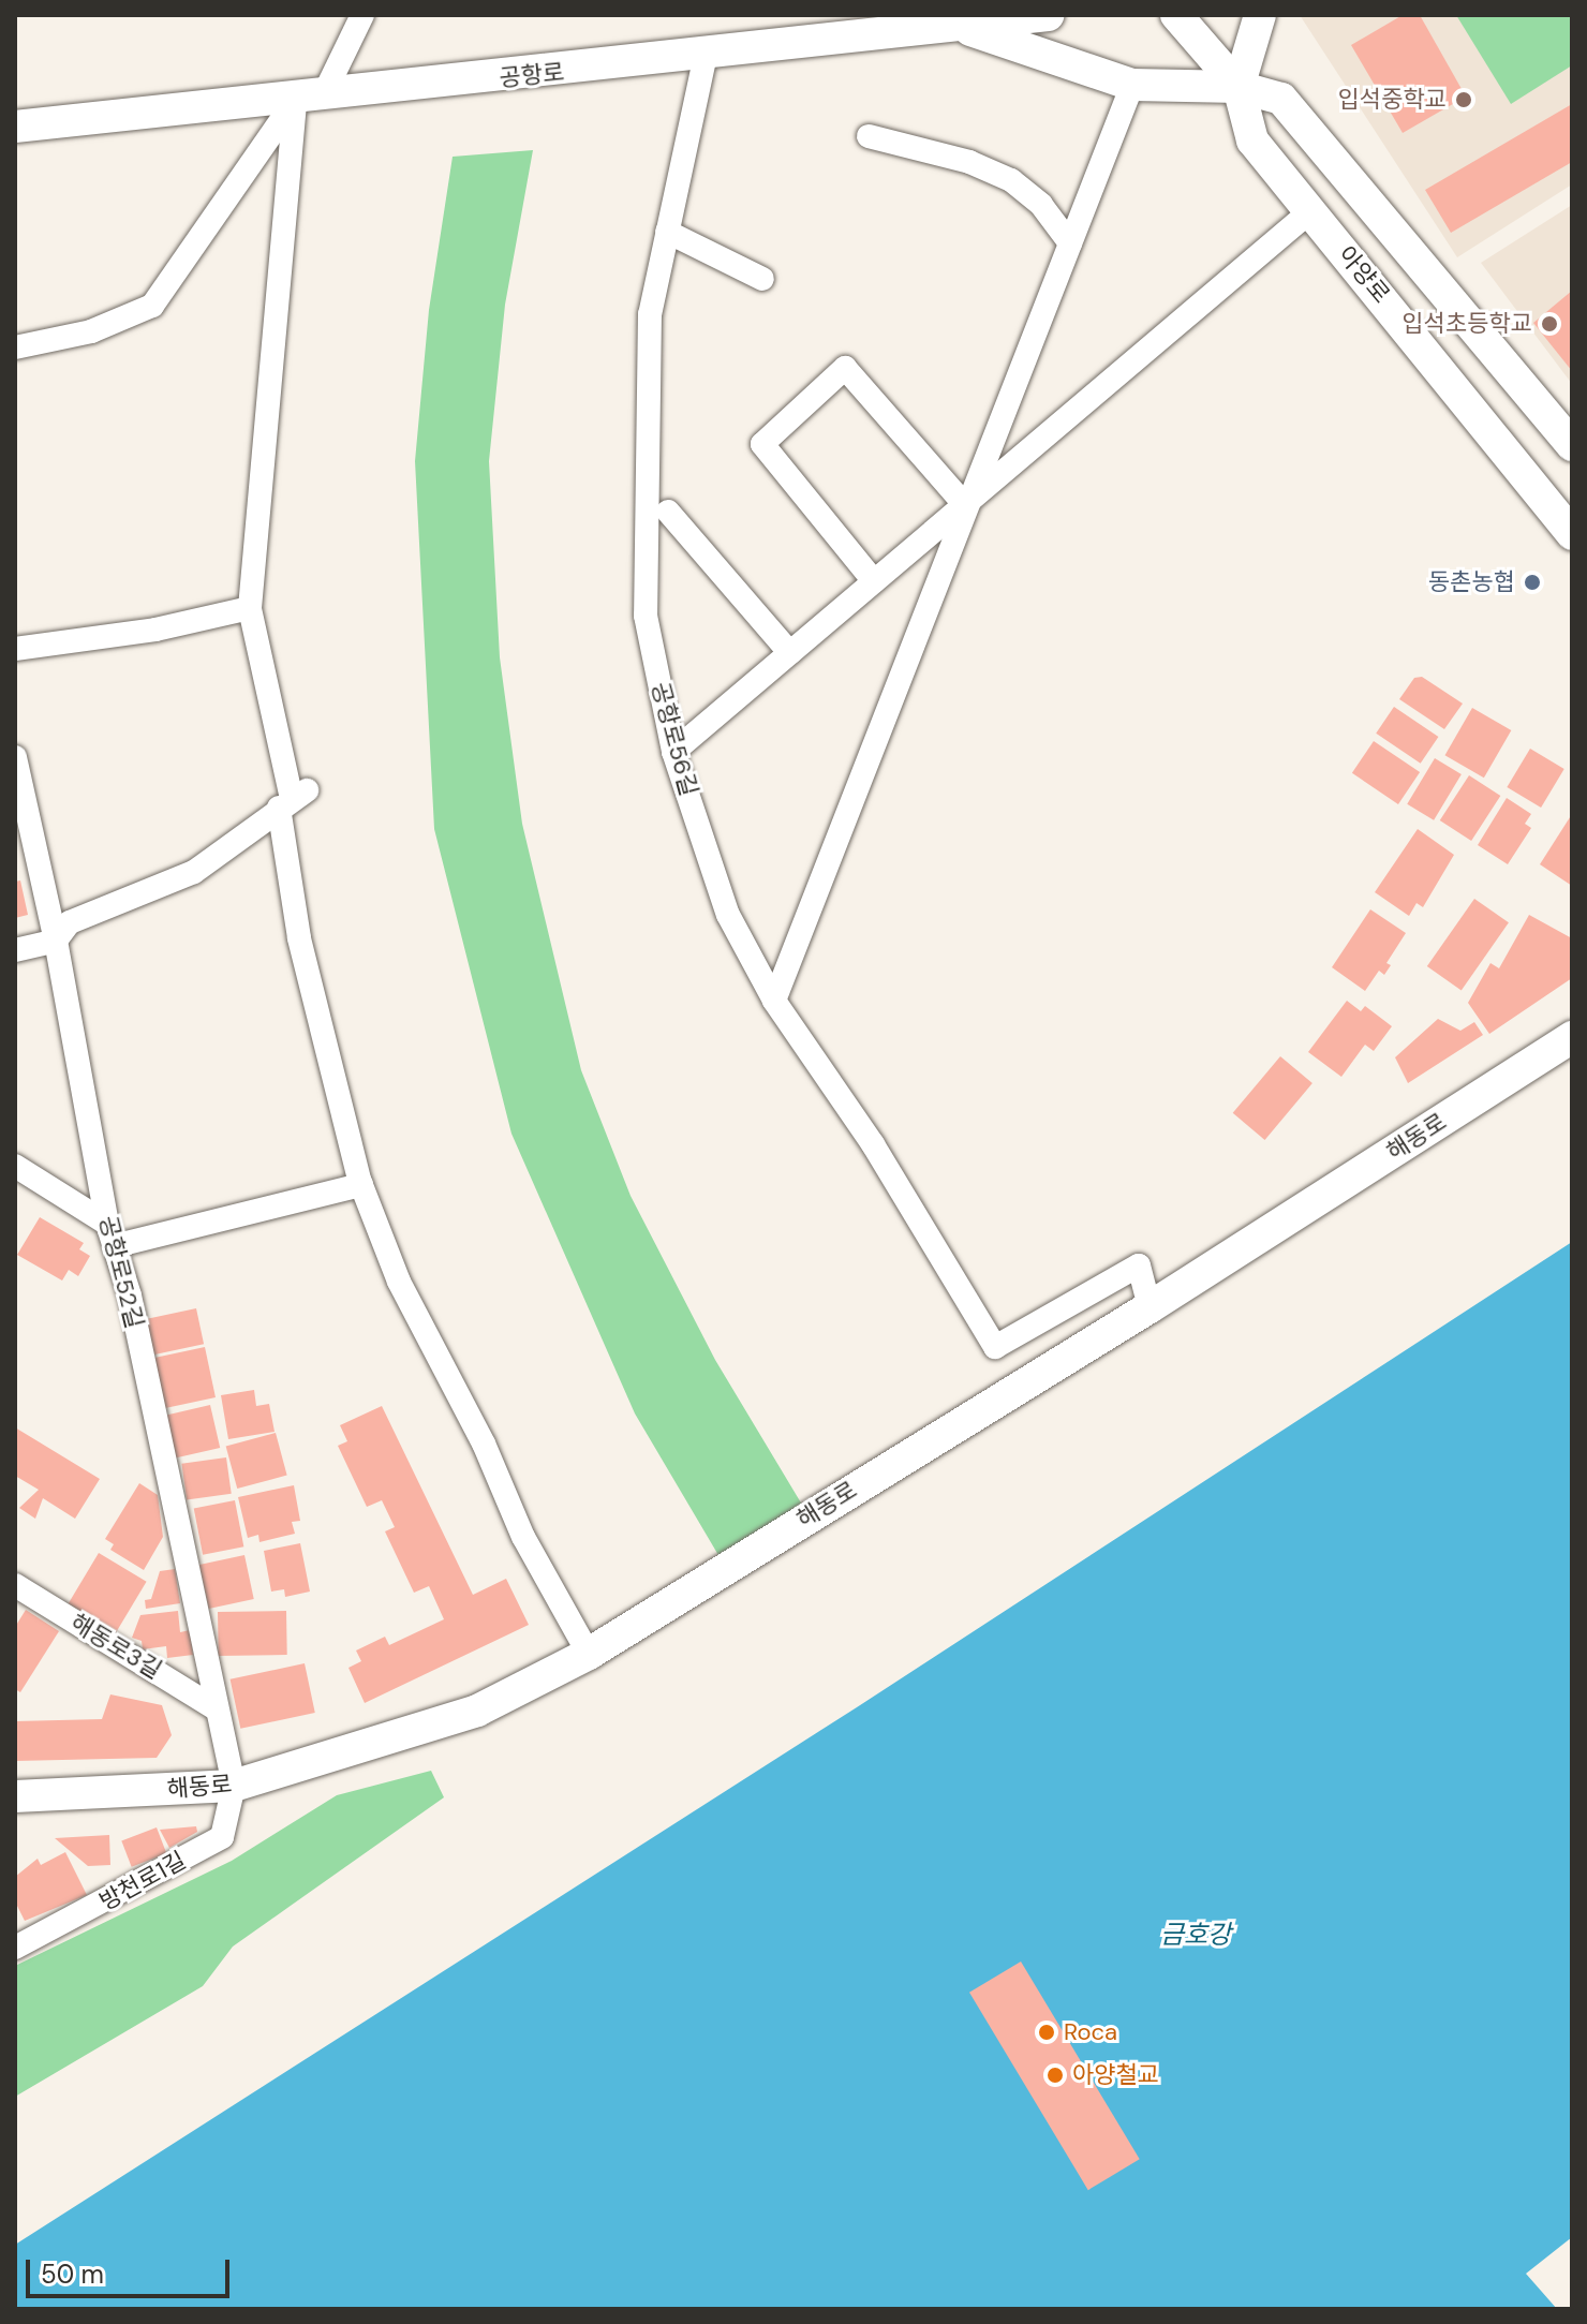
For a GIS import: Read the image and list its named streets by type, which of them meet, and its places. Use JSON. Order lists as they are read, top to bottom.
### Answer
{
  "streets": {
    "main road": ["공항로", "아양로", "해동로"],
    "street": [
      "공항로56길",
      "공항로52길",
      "해동로3길",
      "방천로1길"
    ]
  },
  "crossings": [
    ["공항로", "공항로56길"],
    ["공항로56길", "해동로"],
    ["해동로", "공항로52길"],
    ["해동로", "방천로1길"],
    ["공항로52길", "해동로3길"],
    ["공항로52길", "방천로1길"]
  ],
  "water": ["금호강"],
  "places": [
    "입석중학교",
    "입석초등학교",
    "동촌농협",
    "Roca",
    "아양철교"
  ],
  "scale_bar": "50 m"
}
